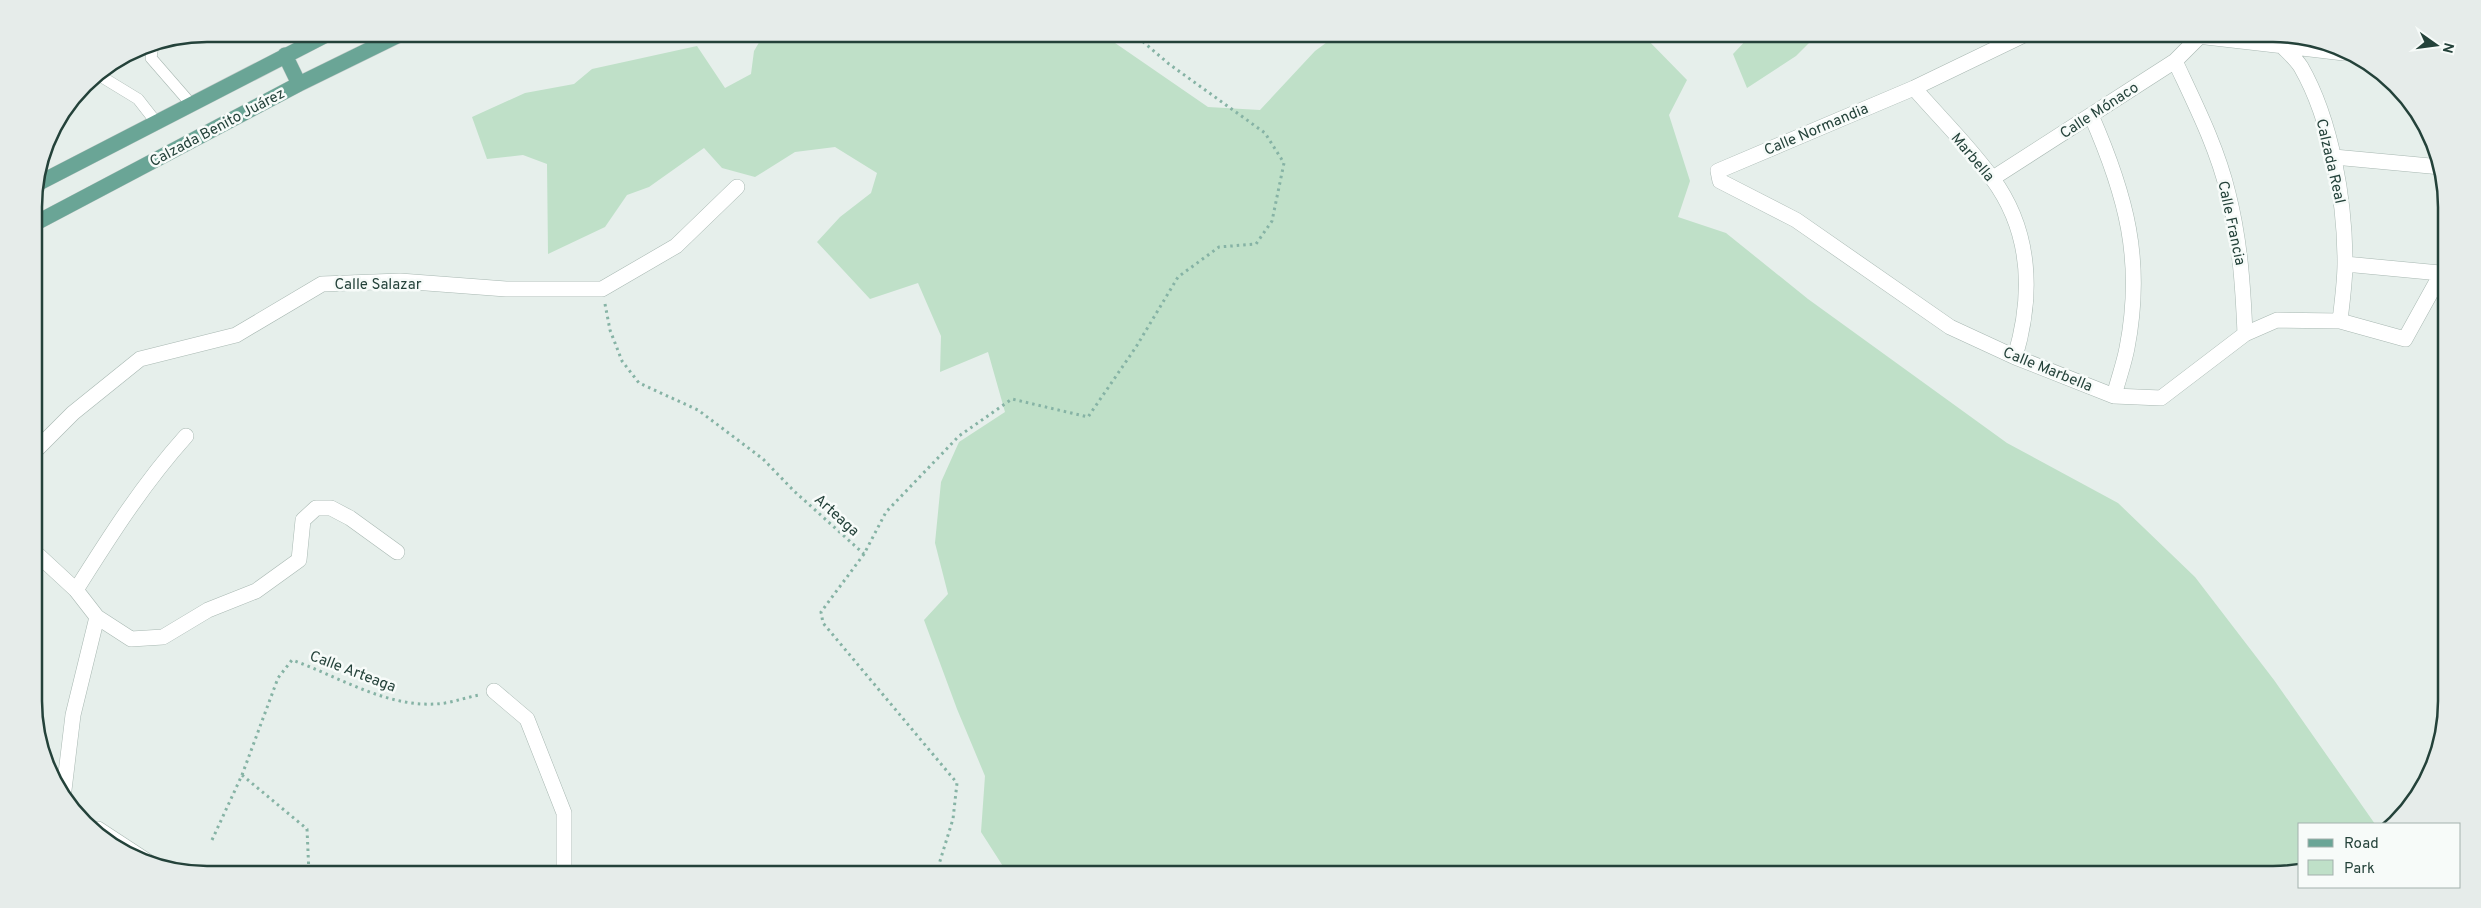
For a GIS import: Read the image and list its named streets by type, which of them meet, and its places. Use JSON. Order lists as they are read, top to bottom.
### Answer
{
  "streets": {
    "main road": ["Calzada Benito Juárez"],
    "street": [
      "Calle Mónaco",
      "Calle Normandia",
      "Marbella",
      "Calzada Real",
      "Calle Francia",
      "Calle Salazar",
      "Calle Marbella"
    ],
    "path": ["Arteaga", "Calle Arteaga"]
  },
  "crossings": [
    ["Calle Mónaco", "Marbella"],
    ["Calle Mónaco", "Calle Francia"],
    ["Calle Normandia", "Marbella"],
    ["Calle Normandia", "Calle Marbella"],
    ["Marbella", "Calle Marbella"],
    ["Calzada Real", "Calle Marbella"],
    ["Calle Francia", "Calle Marbella"],
    ["Calle Salazar", "Arteaga"]
  ],
  "legend": ["Road", "Park"],
  "north": "right"
}
